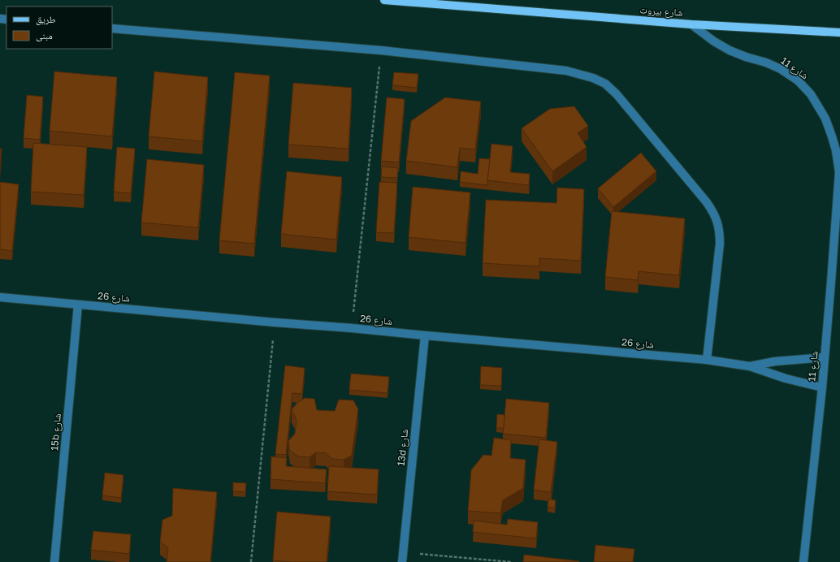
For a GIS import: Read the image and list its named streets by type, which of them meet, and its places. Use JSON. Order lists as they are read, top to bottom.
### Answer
{
  "streets": {
    "main road": ["شارع بيروت"],
    "street": [
      "شارع 11",
      "شارع 26",
      "15b شارع",
      "13d شارع"
    ]
  },
  "crossings": [
    ["شارع بيروت", "شارع 11"],
    ["شارع 11", "شارع 26"],
    ["شارع 26", "15b شارع"],
    ["شارع 26", "13d شارع"]
  ],
  "legend": ["طريق", "مبنى"]
}
